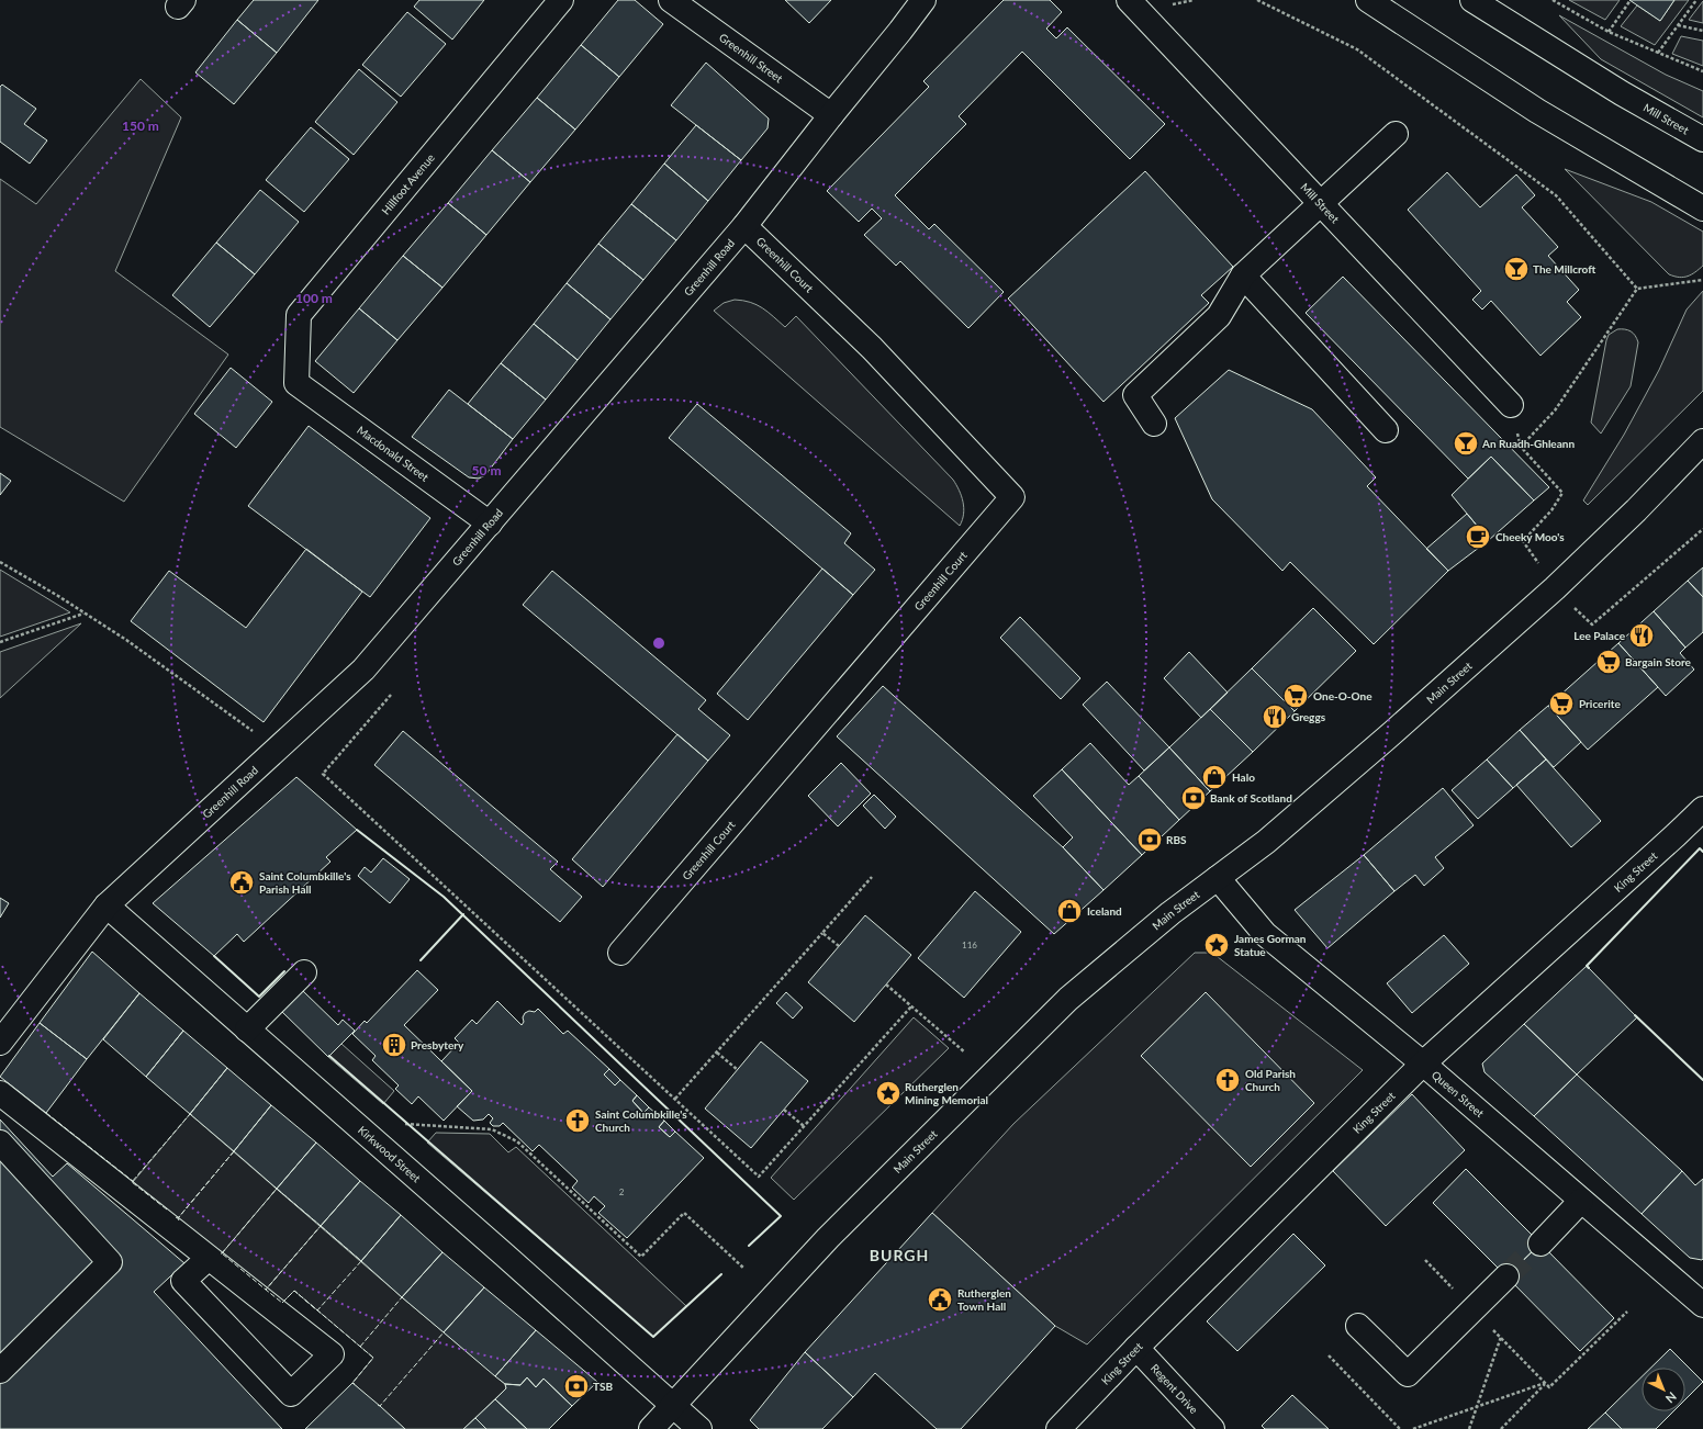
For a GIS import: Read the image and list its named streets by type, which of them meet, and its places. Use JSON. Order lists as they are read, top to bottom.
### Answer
{
  "streets": {
    "street": [
      "Greenhill Street",
      "Mill Street",
      "Hillfoot Avenue",
      "Greenhill Court",
      "Greenhill Road",
      "Macdonald Street",
      "Main Street",
      "King Street",
      "Queen Street",
      "Kirkwood Street",
      "Regent Drive"
    ]
  },
  "crossings": [
    ["Greenhill Street", "Greenhill Road"],
    ["Hillfoot Avenue", "Macdonald Street"],
    ["Greenhill Court", "Greenhill Road"],
    ["Greenhill Road", "Macdonald Street"],
    ["Greenhill Road", "Kirkwood Street"],
    ["Main Street", "Queen Street"],
    ["Main Street", "Kirkwood Street"],
    ["King Street", "Queen Street"],
    ["King Street", "Regent Drive"]
  ],
  "districts": ["BURGH"],
  "places": {
    "bar": ["The Millcroft", "An Ruadh-Ghleann"],
    "cafe": ["Cheeky Moo's"],
    "restaurant": ["Lee Palace", "Greggs"],
    "supermarket": ["Bargain Store", "One-O-One", "Pricerite"],
    "shop": ["Halo", "Iceland"],
    "bank": ["Bank of Scotland", "RBS", "TSB"],
    "public building": ["Saint Columbkille's Parish Hall", "Rutherglen Town Hall"],
    "place": ["James Gorman Statue", "Rutherglen Mining Memorial"],
    "building": ["Presbytery"],
    "church": ["Old Parish Church", "Saint Columbkille's Church"]
  },
  "house_numbers": ["116", "2"],
  "north": "bottom right",
  "rings": ["150 m", "100 m", "50 m"]
}
